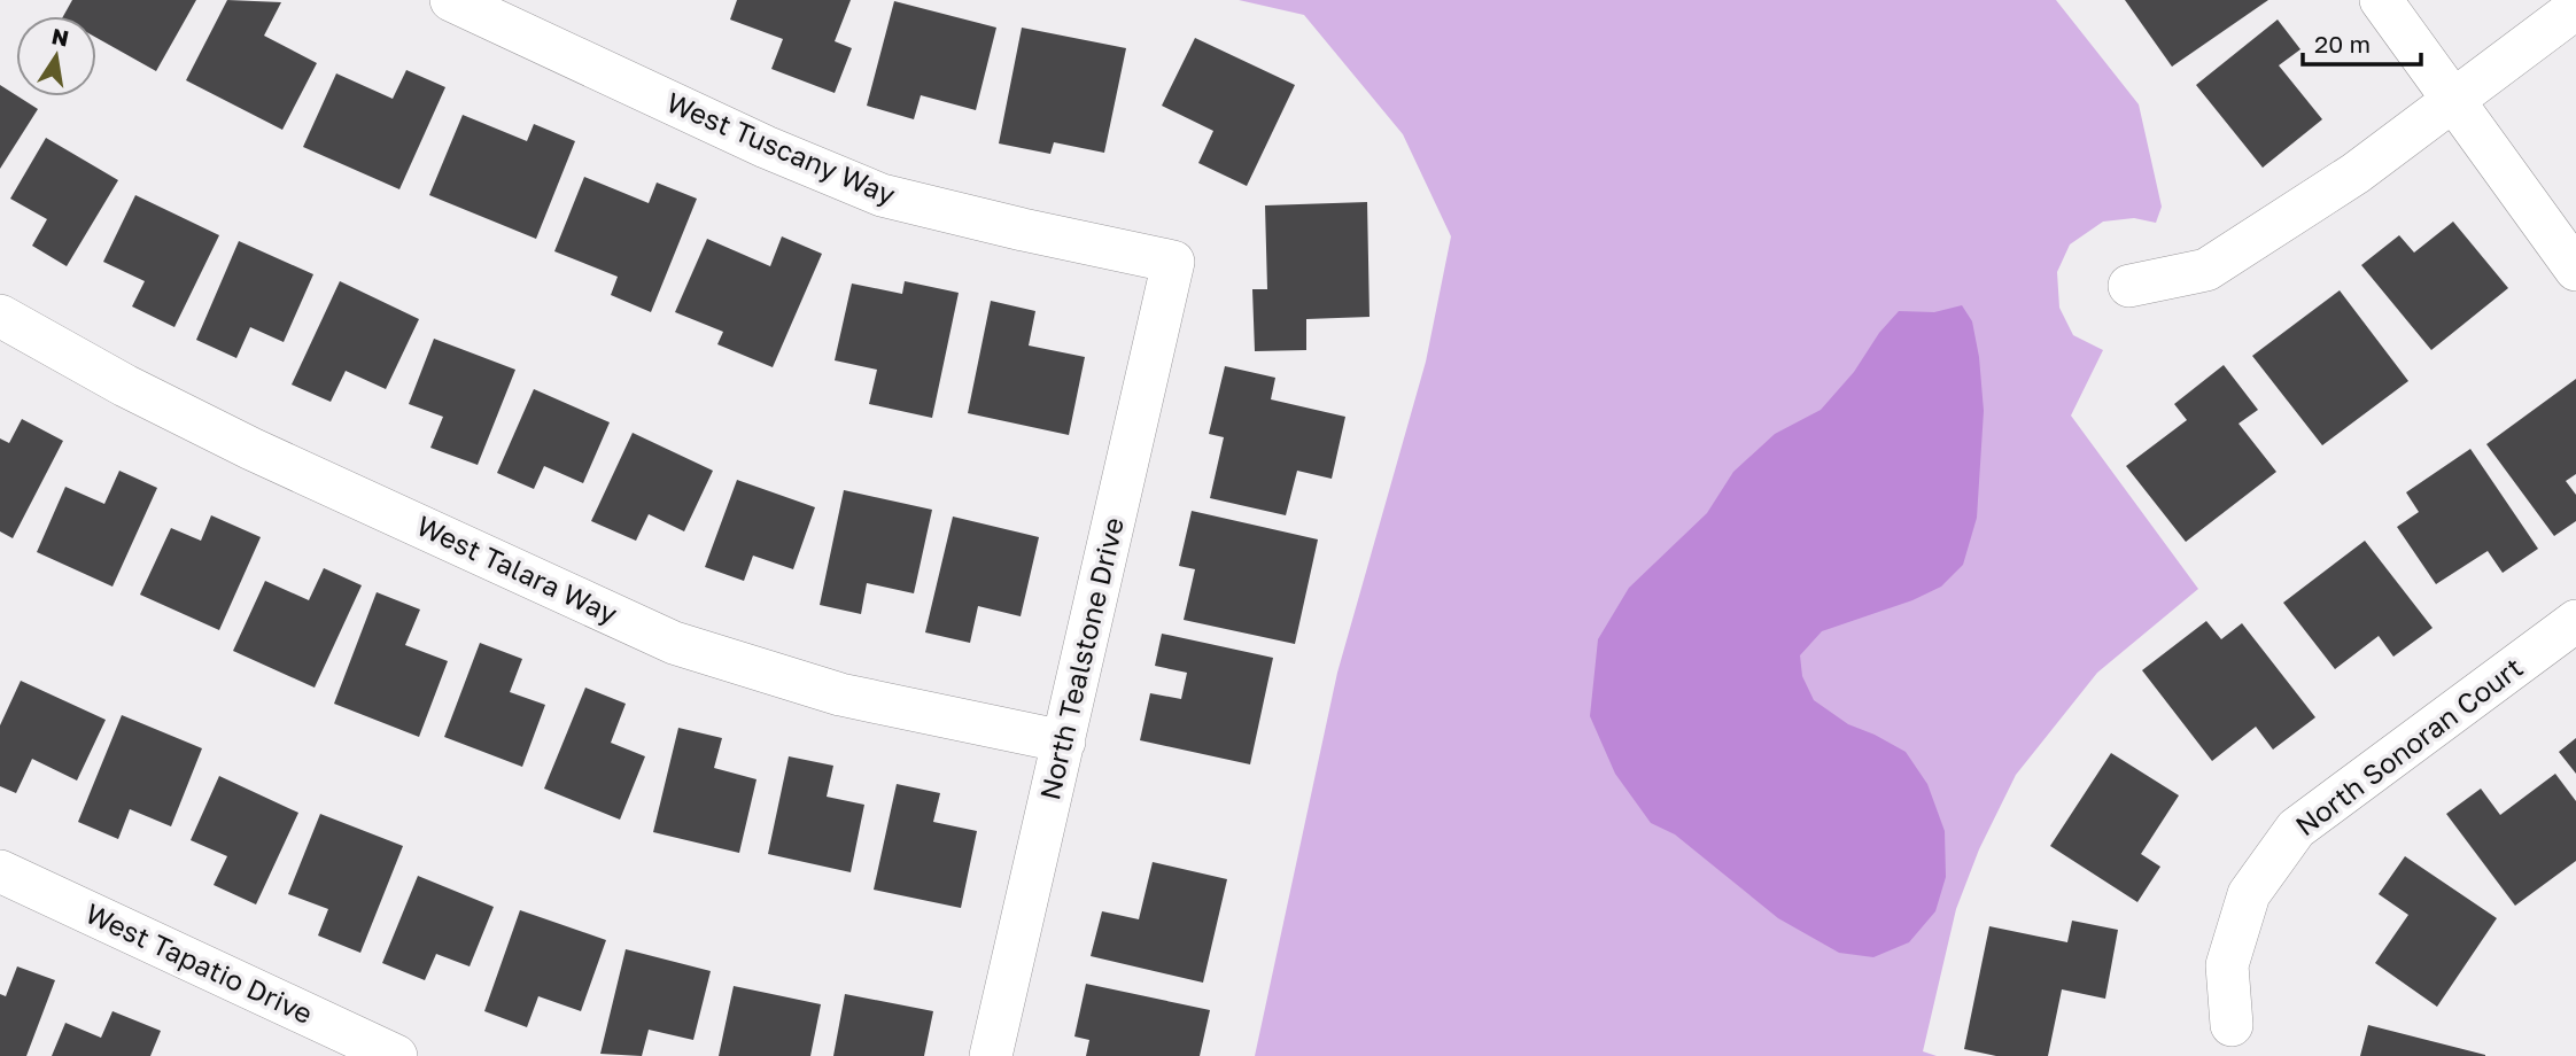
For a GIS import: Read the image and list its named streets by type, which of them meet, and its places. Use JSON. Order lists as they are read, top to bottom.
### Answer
{
  "streets": {
    "street": [
      "West Tuscany Way",
      "West Talara Way",
      "North Tealstone Drive",
      "North Sonoran Court",
      "West Tapatio Drive"
    ]
  },
  "crossings": [
    ["West Tuscany Way", "North Tealstone Drive"],
    ["West Talara Way", "North Tealstone Drive"]
  ],
  "scale_bar": "20 m",
  "north": "top"
}
